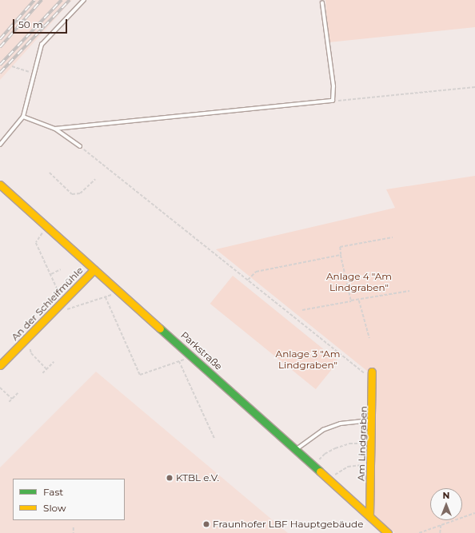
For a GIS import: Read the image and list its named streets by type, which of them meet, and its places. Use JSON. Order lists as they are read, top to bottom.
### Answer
{
  "streets": {
    "street": ["An der Schleifmühle", "Parkstraße", "Am Lindgraben"]
  },
  "crossings": [
    ["An der Schleifmühle", "Parkstraße"],
    ["Parkstraße", "Am Lindgraben"]
  ],
  "parks": ["Anlage 4 \"Am Lindgraben\"", "Anlage 3 \"Am Lindgraben\""],
  "places": ["KTBL e.V.", "Fraunhofer LBF Hauptgebäude"],
  "legend": ["Fast", "Slow"],
  "scale_bar": "50 m",
  "north": "top"
}
